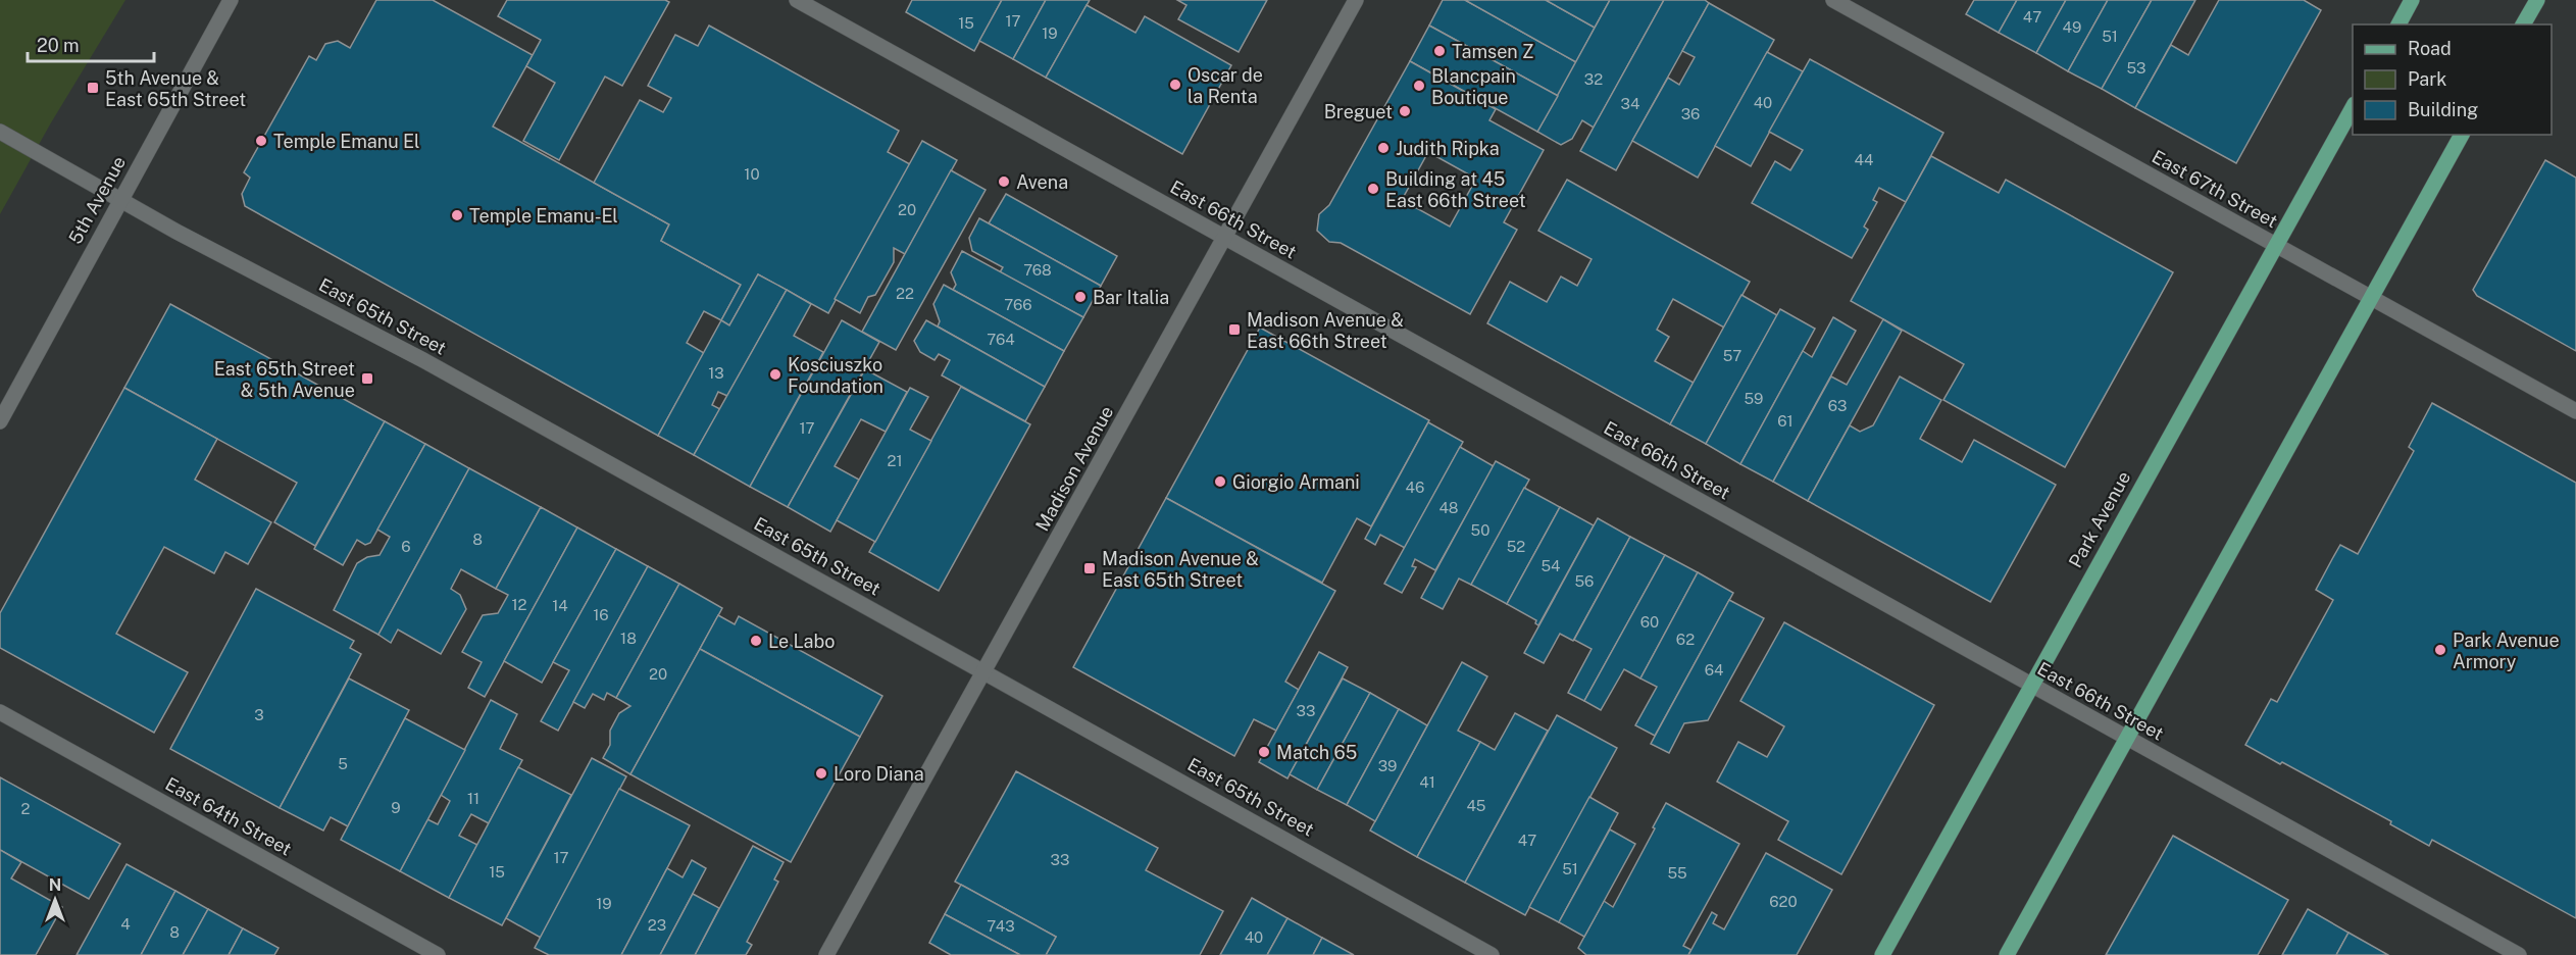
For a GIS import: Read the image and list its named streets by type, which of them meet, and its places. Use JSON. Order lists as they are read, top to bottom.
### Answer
{
  "streets": {
    "main road": [
      "East 67th Street",
      "5th Avenue",
      "East 66th Street",
      "East 65th Street",
      "Madison Avenue",
      "Park Avenue",
      "East 64th Street"
    ]
  },
  "crossings": [
    ["East 67th Street", "Park Avenue"],
    ["5th Avenue", "East 65th Street"],
    ["East 66th Street", "Madison Avenue"],
    ["East 66th Street", "Park Avenue"],
    ["East 65th Street", "Madison Avenue"]
  ],
  "places": {
    "other": [
      "Tamsen Z",
      "Oscar de la Renta",
      "Blancpain Boutique",
      "Breguet",
      "Temple Emanu El",
      "Judith Ripka",
      "Avena",
      "Building at 45 East 66th Street",
      "Temple Emanu-El",
      "Bar Italia",
      "Kosciuszko Foundation",
      "Giorgio Armani",
      "Le Labo",
      "Park Avenue Armory",
      "Match 65",
      "Loro Diana"
    ],
    "transit": [
      "5th Avenue & East 65th Street",
      "Madison Avenue & East 66th Street",
      "East 65th Street & 5th Avenue",
      "Madison Avenue & East 65th Street"
    ]
  },
  "house_numbers": [
    "47",
    "17",
    "15",
    "49",
    "19",
    "51",
    "53",
    "32",
    "40",
    "34",
    "36",
    "44",
    "10",
    "20",
    "768",
    "22",
    "766",
    "764",
    "57",
    "13",
    "59",
    "63",
    "61",
    "17",
    "21",
    "46",
    "48",
    "50",
    "8",
    "6",
    "52",
    "54",
    "56",
    "12",
    "14",
    "16",
    "60",
    "18",
    "62",
    "64",
    "20",
    "33",
    "3",
    "5",
    "39",
    "41",
    "11",
    "45",
    "9",
    "2",
    "47",
    "17",
    "33",
    "51",
    "15",
    "55",
    "620",
    "19",
    "4",
    "23",
    "743",
    "8",
    "40"
  ],
  "legend": ["Road", "Park", "Building"],
  "scale_bar": "20 m",
  "north": "top"
}
